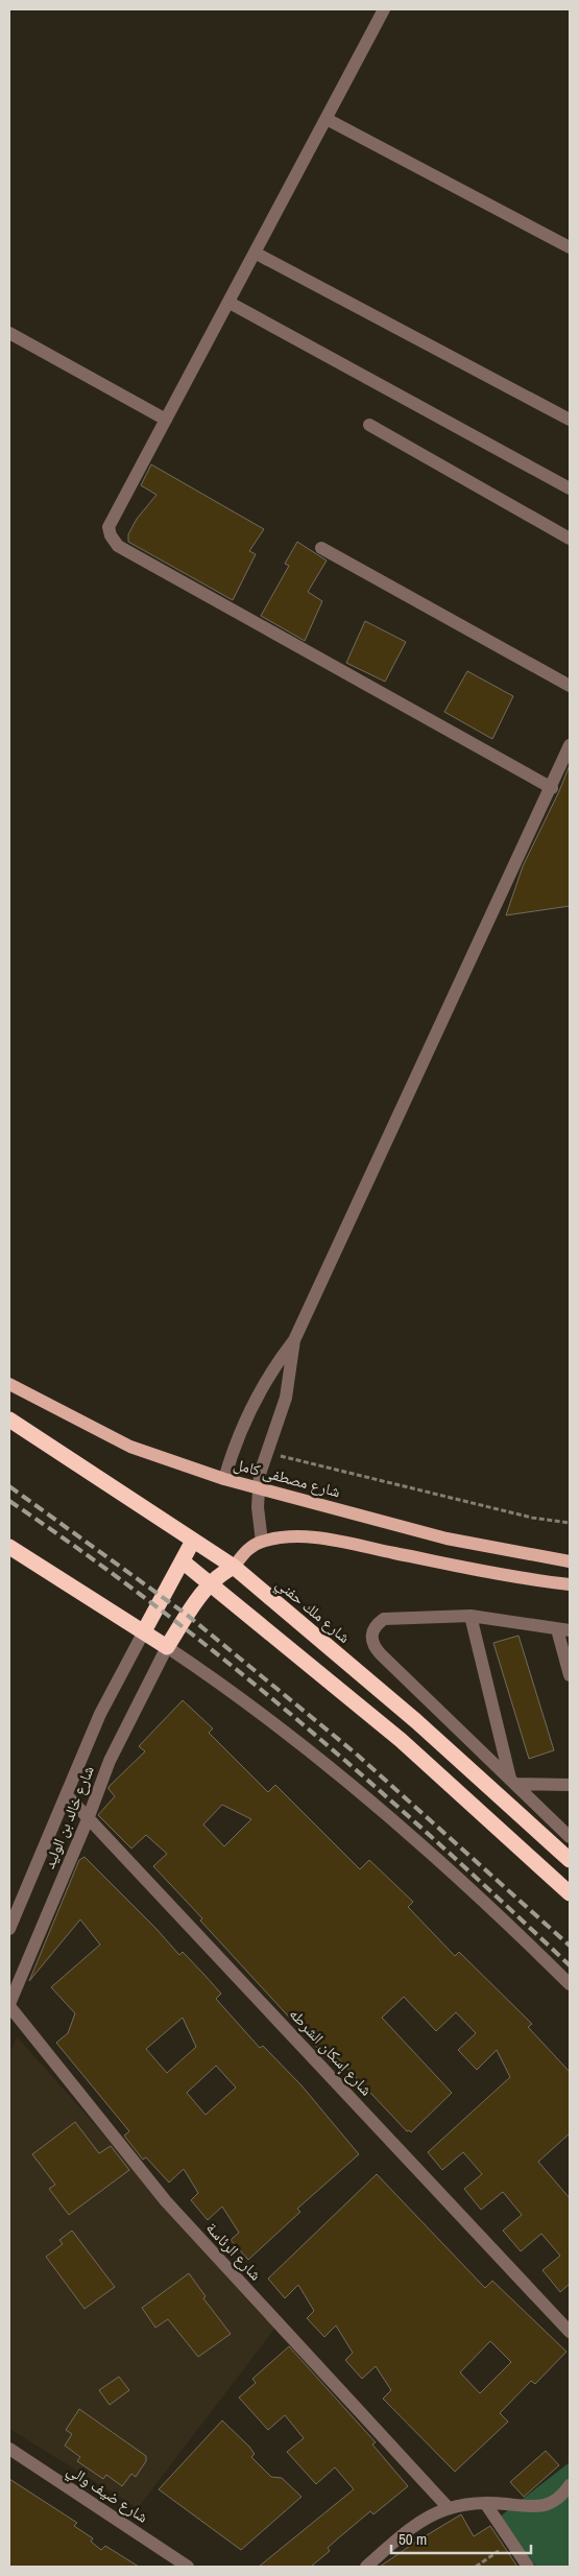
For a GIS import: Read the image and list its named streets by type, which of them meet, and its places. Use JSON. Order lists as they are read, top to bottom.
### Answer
{
  "streets": {
    "highway": ["شارع ملك حفني"],
    "main road": ["شارع مصطفى كامل"],
    "street": [
      "شارع خالد بن الوليد",
      "شارع إسكان الشرطه",
      "شارع الرئاسة",
      "شارع ضيف والي"
    ]
  },
  "crossings": [
    ["شارع خالد بن الوليد", "شارع إسكان الشرطه"],
    ["شارع خالد بن الوليد", "شارع الرئاسة"]
  ],
  "scale_bar": "50 m"
}
